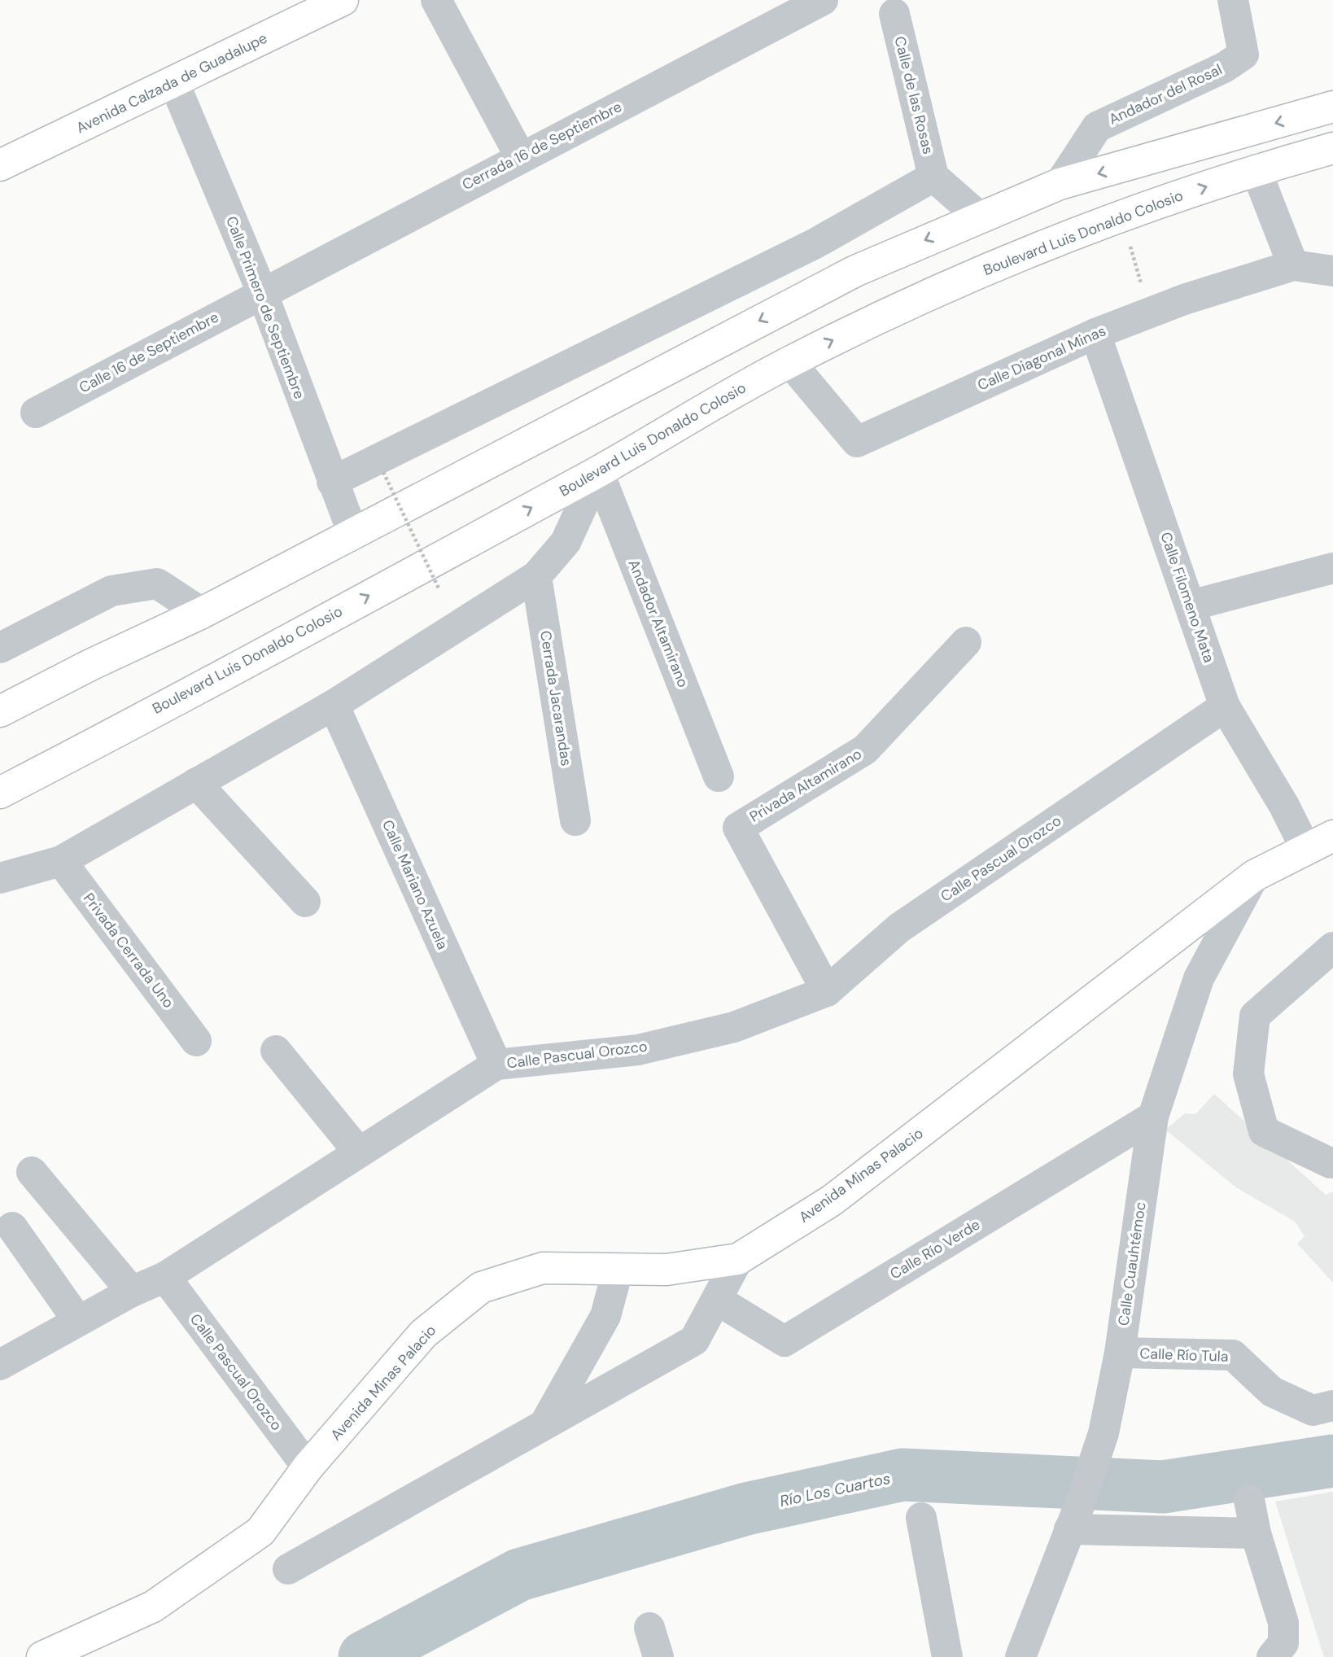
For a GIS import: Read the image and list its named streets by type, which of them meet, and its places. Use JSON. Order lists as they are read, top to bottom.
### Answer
{
  "streets": {
    "main road": ["Avenida Calzada de Guadalupe", "Boulevard Luis Donaldo Colosio", "Avenida Minas Palacio"],
    "street": [
      "Andador del Rosal",
      "Calle de las Rosas",
      "Cerrada 16 de Septiembre",
      "Calle Primero de Septiembre",
      "Calle 16 de Septiembre",
      "Calle Diagonal Minas",
      "Calle Filomeno Mata",
      "Andador Altamirano",
      "Cerrada Jacarandas",
      "Privada Altamirano",
      "Calle Pascual Orozco",
      "Calle Mariano Azuela",
      "Privada Cerrada Uno",
      "Calle Río Verde",
      "Calle Cuauhtémoc",
      "Calle Río Tula"
    ]
  },
  "crossings": [
    ["Avenida Calzada de Guadalupe", "Calle Primero de Septiembre"],
    ["Cerrada 16 de Septiembre", "Calle Primero de Septiembre"],
    ["Cerrada 16 de Septiembre", "Calle 16 de Septiembre"],
    ["Boulevard Luis Donaldo Colosio", "Calle Diagonal Minas"],
    ["Boulevard Luis Donaldo Colosio", "Andador Altamirano"],
    ["Calle Primero de Septiembre", "Calle 16 de Septiembre"],
    ["Calle Diagonal Minas", "Calle Filomeno Mata"],
    ["Calle Filomeno Mata", "Calle Pascual Orozco"],
    ["Calle Filomeno Mata", "Avenida Minas Palacio"],
    ["Privada Altamirano", "Calle Pascual Orozco"],
    ["Calle Pascual Orozco", "Calle Mariano Azuela"],
    ["Calle Pascual Orozco", "Avenida Minas Palacio"],
    ["Avenida Minas Palacio", "Calle Cuauhtémoc"],
    ["Calle Río Verde", "Calle Cuauhtémoc"],
    ["Calle Cuauhtémoc", "Calle Río Tula"]
  ],
  "water": ["Río Los Cuartos"]
}
